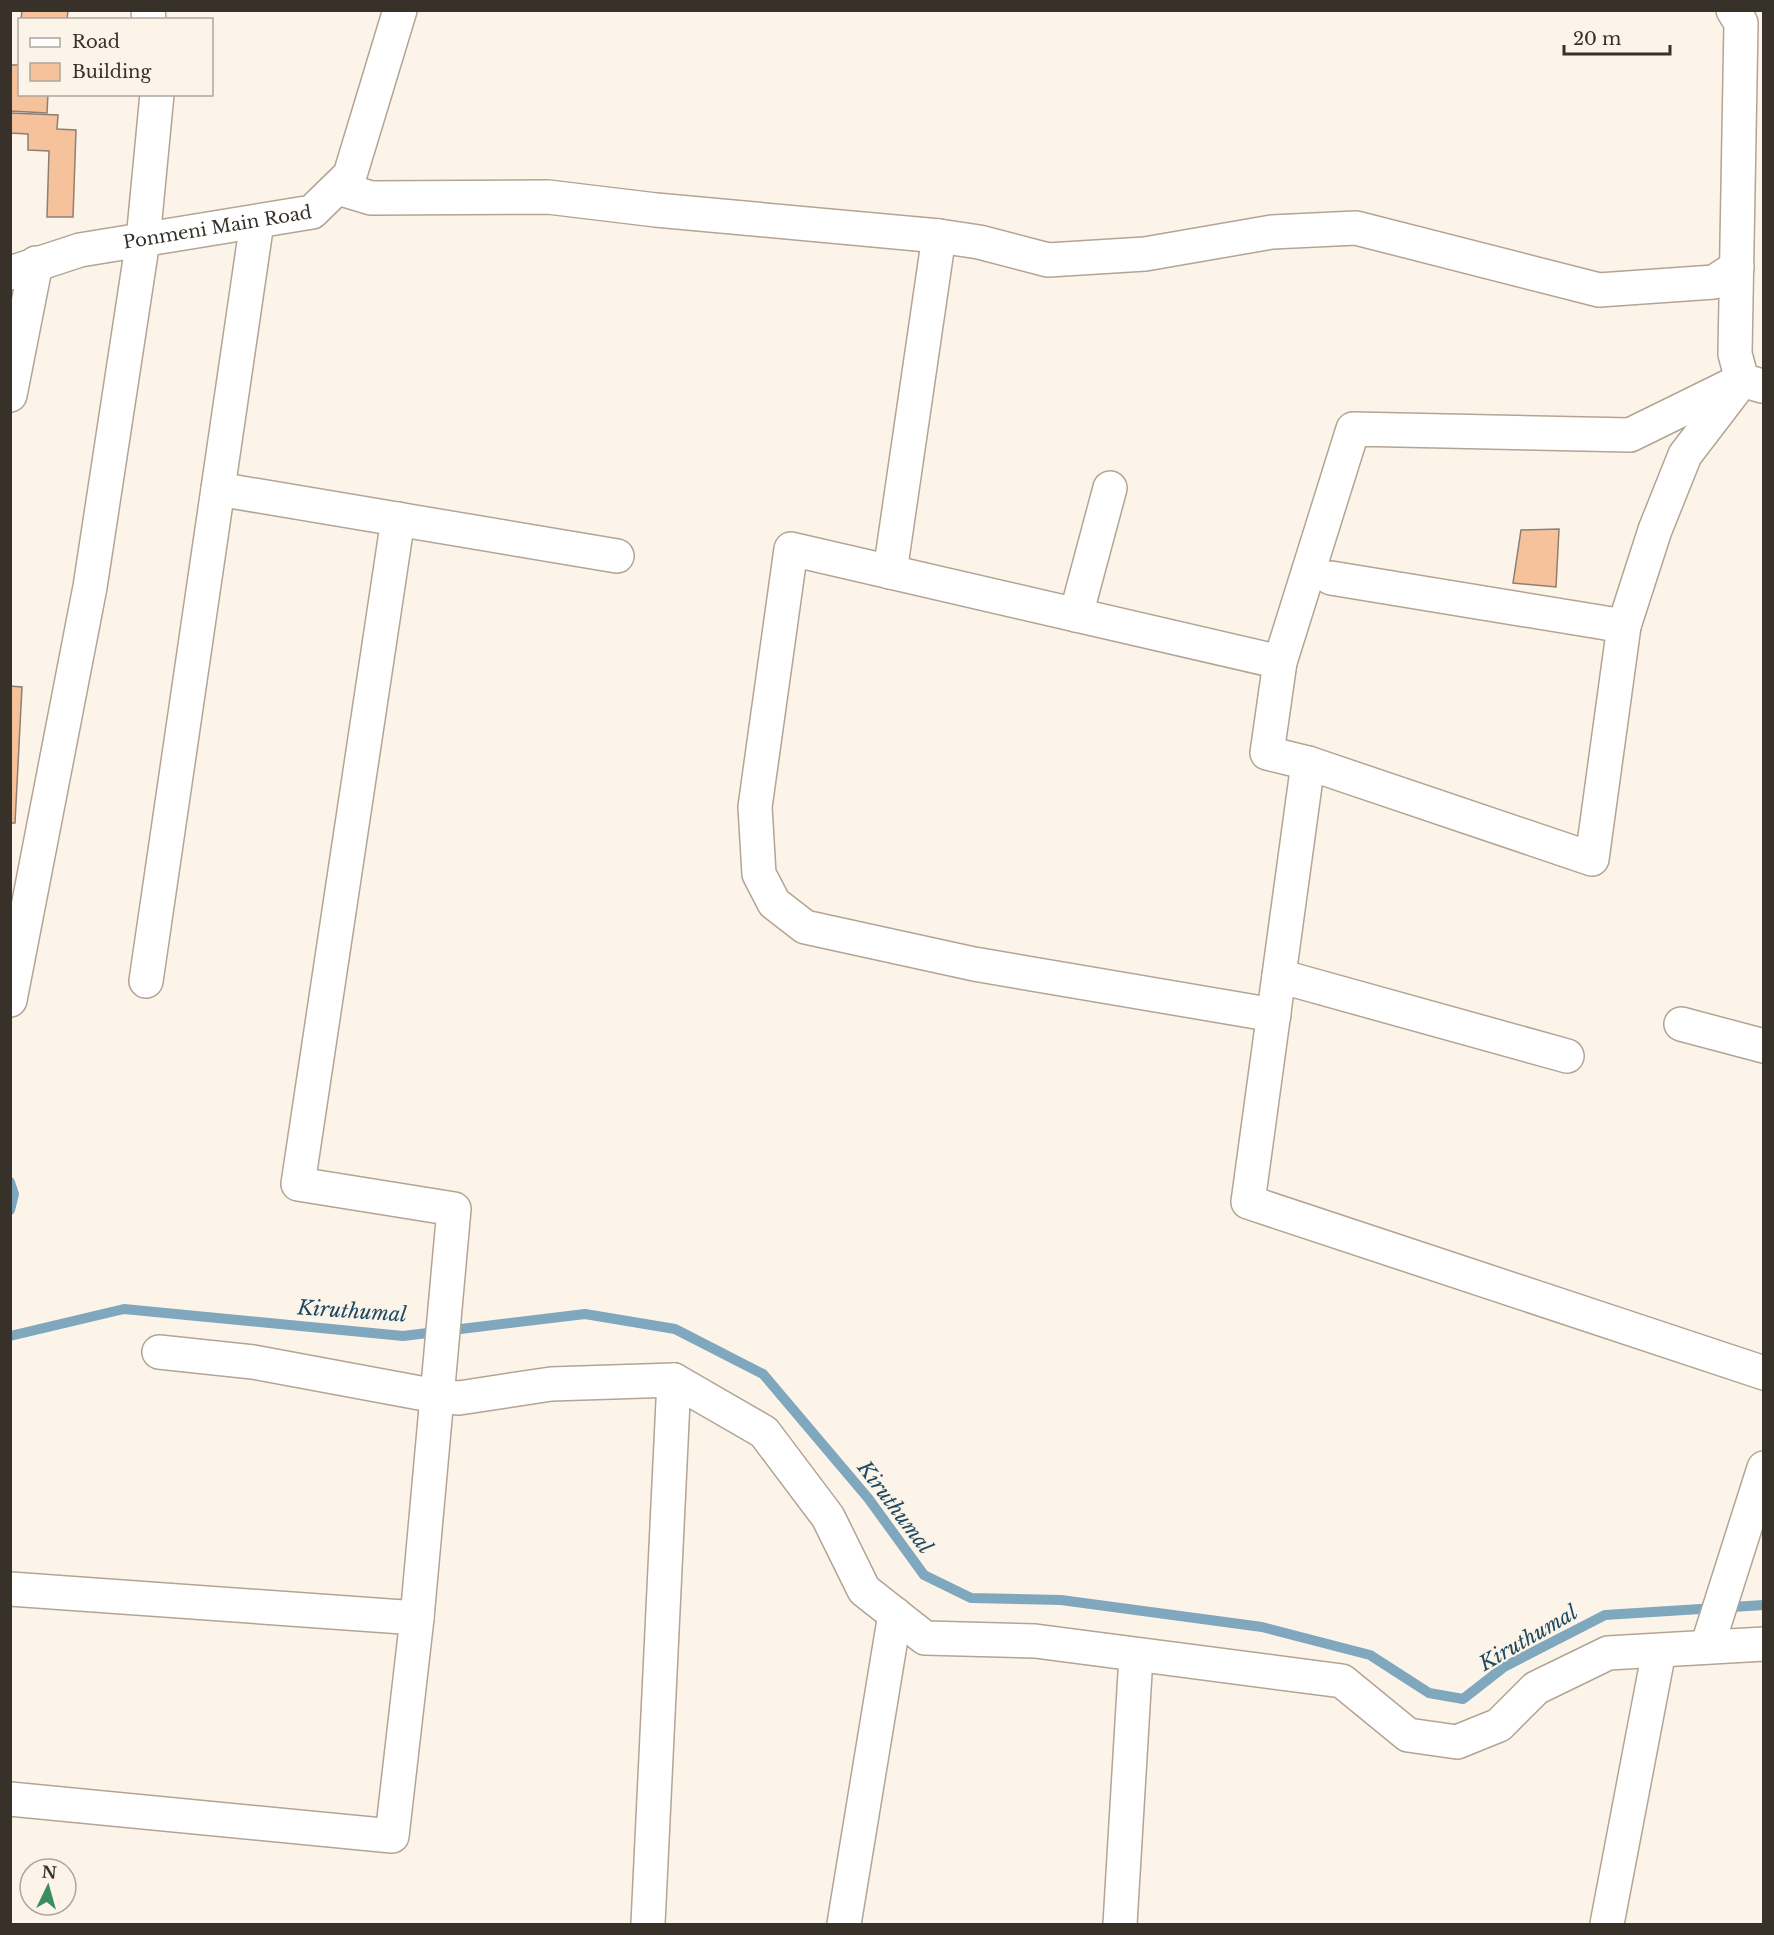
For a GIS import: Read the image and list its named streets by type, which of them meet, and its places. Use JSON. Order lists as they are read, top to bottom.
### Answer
{
  "streets": {
    "street": ["Ponmeni Main Road"]
  },
  "water": ["Kiruthumal"],
  "legend": ["Road", "Building"],
  "scale_bar": "20 m",
  "north": "top"
}
